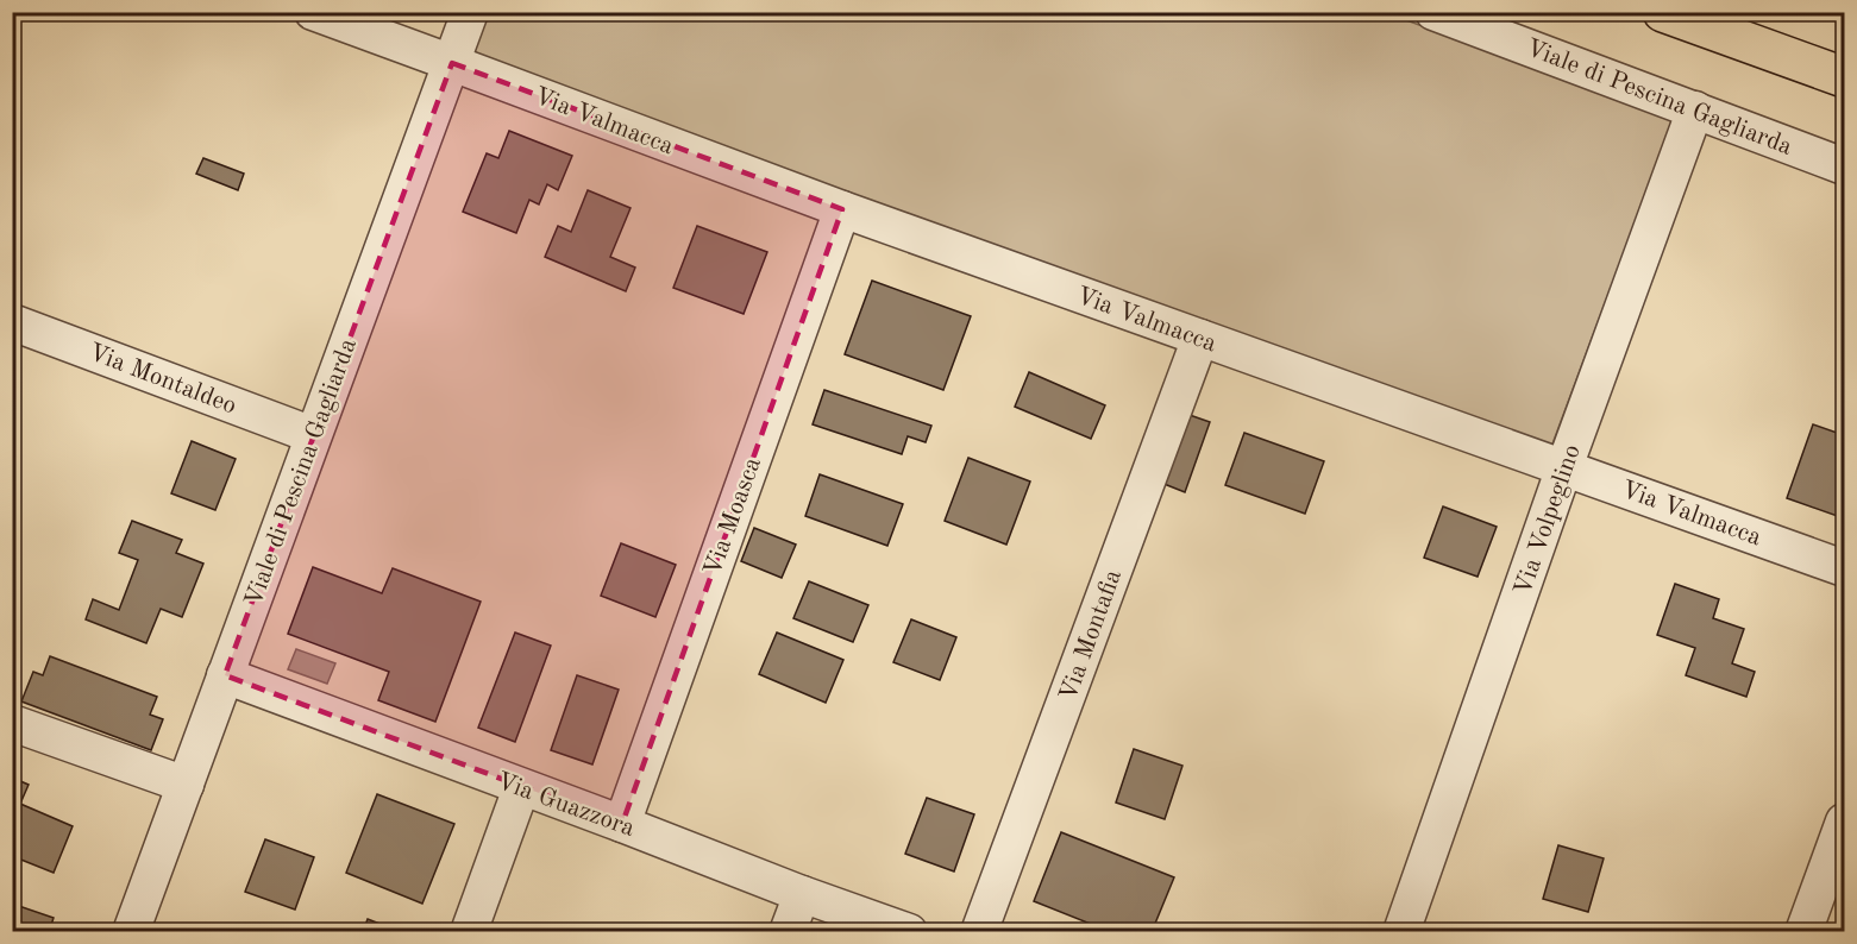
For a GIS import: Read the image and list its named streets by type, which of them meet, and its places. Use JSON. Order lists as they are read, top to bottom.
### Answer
{
  "streets": {
    "street": [
      "Viale di Pescina Gagliarda",
      "Via Valmacca",
      "Via Montaldeo",
      "Via Moasca",
      "Via Volpeglino",
      "Via Montafia",
      "Via Guazzora"
    ]
  },
  "crossings": [
    ["Viale di Pescina Gagliarda", "Via Valmacca"],
    ["Viale di Pescina Gagliarda", "Via Montaldeo"],
    ["Viale di Pescina Gagliarda", "Via Volpeglino"],
    ["Viale di Pescina Gagliarda", "Via Guazzora"],
    ["Via Valmacca", "Via Moasca"],
    ["Via Valmacca", "Via Volpeglino"],
    ["Via Valmacca", "Via Montafia"],
    ["Via Moasca", "Via Guazzora"]
  ]
}
